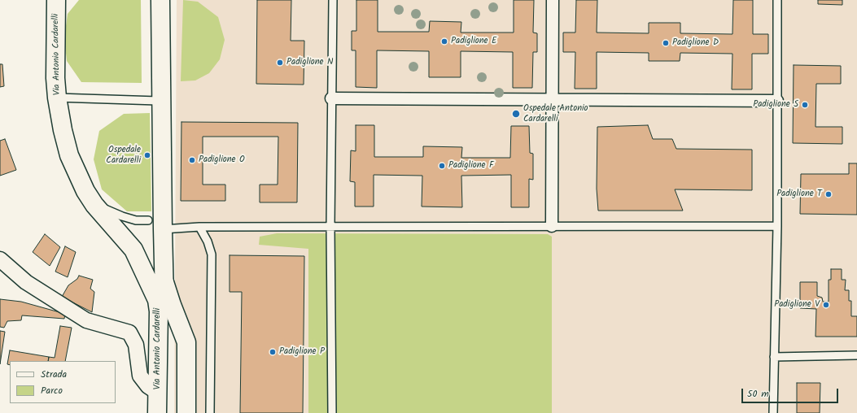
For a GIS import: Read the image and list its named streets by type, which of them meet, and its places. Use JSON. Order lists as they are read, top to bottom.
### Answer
{
  "streets": {
    "main road": ["Via Antonio Cardarelli"]
  },
  "places": [
    "Padiglione E",
    "Padiglione D",
    "Padiglione N",
    "Padiglione S",
    "Ospedale Antonio Cardarelli",
    "Ospedale Cardarelli",
    "Padiglione O",
    "Padiglione F",
    "Padiglione T",
    "Padiglione V",
    "Padiglione P"
  ],
  "legend": ["Strada", "Parco"],
  "scale_bar": "50 m"
}
